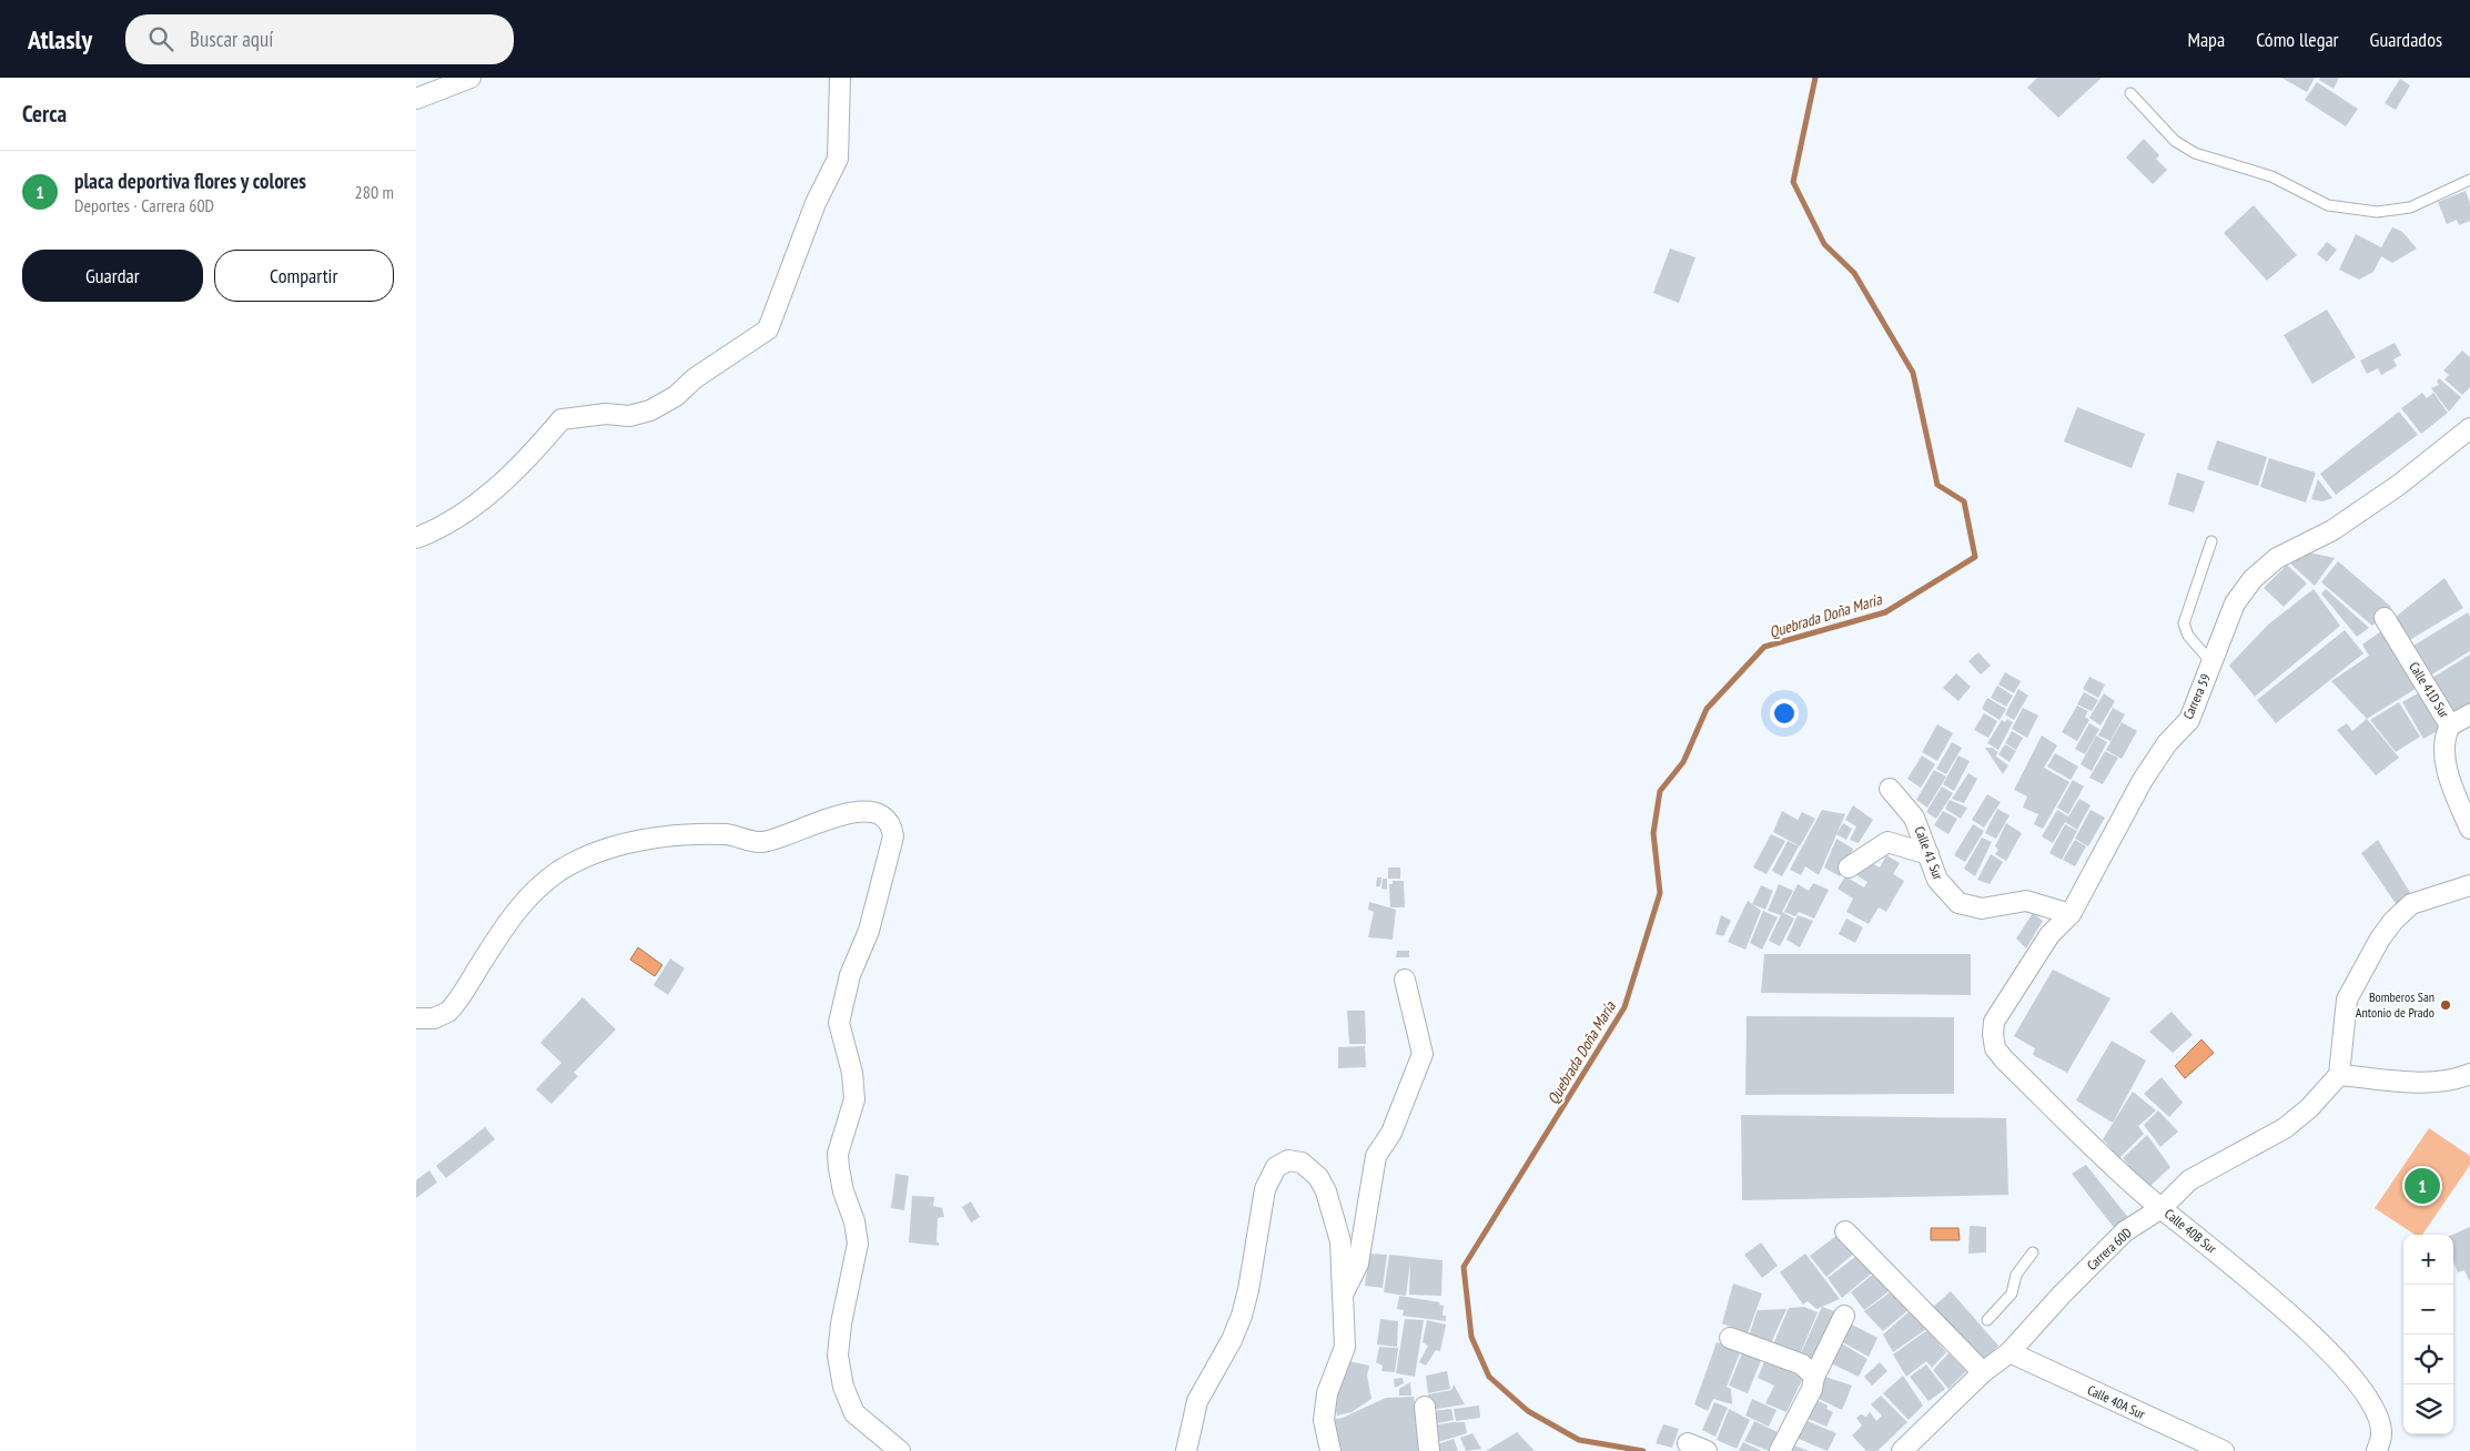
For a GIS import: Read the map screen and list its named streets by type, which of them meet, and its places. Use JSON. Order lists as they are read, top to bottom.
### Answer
{
  "streets": {
    "street": [
      "Calle 41D Sur",
      "Carrera 59",
      "Calle 41 Sur",
      "Calle 40B Sur",
      "Carrera 60D",
      "Calle 40A Sur"
    ]
  },
  "crossings": [
    ["Carrera 59", "Calle 41 Sur"],
    ["Carrera 59", "Calle 40B Sur"],
    ["Calle 40B Sur", "Carrera 60D"],
    ["Carrera 60D", "Calle 40A Sur"]
  ],
  "water": ["Quebrada Doña María"],
  "places": ["Bomberos San Antonio de Prado"],
  "page": {
    "header": "Atlasly",
    "search": "Buscar aquí",
    "nav": ["Mapa", "Cómo llegar", "Guardados"],
    "heading": "Cerca",
    "list": [
      {
        "mark": "1",
        "name": "placa deportiva flores y colores",
        "note": "Deportes · Carrera 60D",
        "value": "280 m"
      }
    ],
    "buttons": ["Guardar", "Compartir"],
    "pins": "1",
    "map_buttons": ["+", "−"]
  }
}
